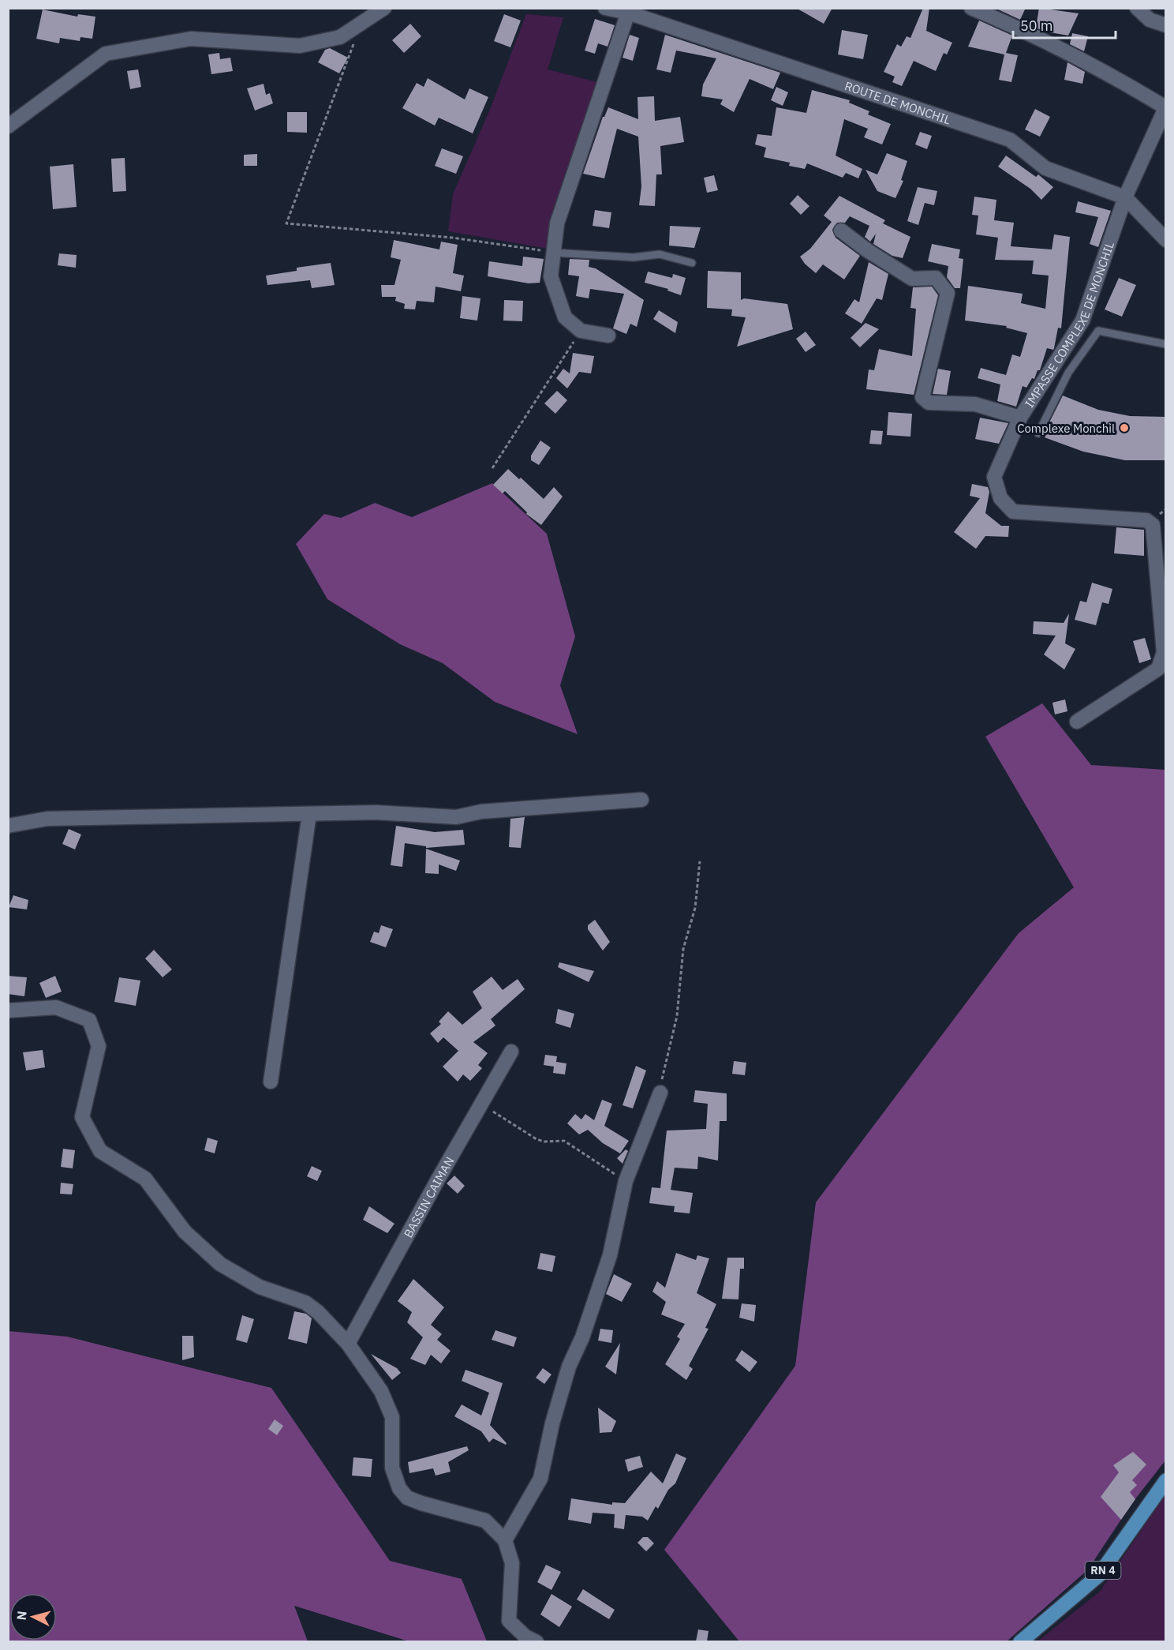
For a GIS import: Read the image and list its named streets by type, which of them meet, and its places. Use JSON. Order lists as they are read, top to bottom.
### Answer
{
  "streets": {
    "main road": ["RN 4"],
    "street": ["ROUTE DE MONCHIL", "IMPASSE COMPLEXE DE MONCHIL", "BASSIN CAIMAN"]
  },
  "crossings": [
    ["ROUTE DE MONCHIL", "IMPASSE COMPLEXE DE MONCHIL"]
  ],
  "places": ["Complexe Monchil"],
  "scale_bar": "50 m",
  "north": "left"
}
